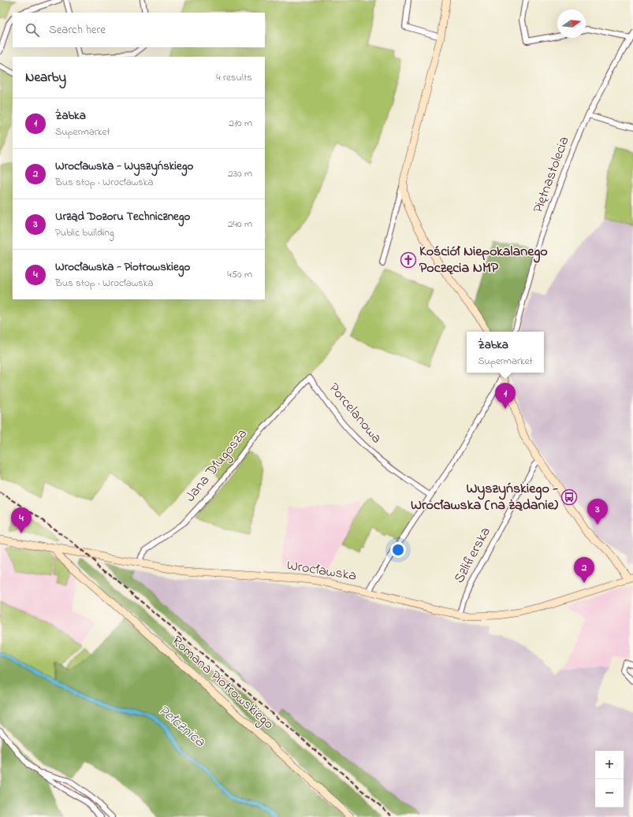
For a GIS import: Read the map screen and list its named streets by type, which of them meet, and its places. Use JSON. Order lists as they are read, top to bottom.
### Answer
{
  "streets": {
    "street": [
      "Piętnastolecia",
      "Porcelanowa",
      "Jana Długosza",
      "Szlifierska",
      "Wrocławska",
      "Romana Piotrowskiego"
    ]
  },
  "crossings": [
    ["Porcelanowa", "Jana Długosza"],
    ["Jana Długosza", "Wrocławska"],
    ["Szlifierska", "Wrocławska"],
    ["Wrocławska", "Romana Piotrowskiego"]
  ],
  "water": ["Pełcznica"],
  "places": {
    "church": ["Kościół Niepokalanego Poczęcia NMP"],
    "bus stop": ["Wyszyńskiego - Wrocławska (na żądanie)"]
  },
  "north": "right",
  "page": {
    "search": "Search here",
    "heading": ["Nearby", "4 results"],
    "list": [
      {
        "mark": "1",
        "name": "Żabka",
        "note": "Supermarket",
        "value": "210 m"
      },
      {
        "mark": "2",
        "name": "Wrocławska - Wyszyńskiego",
        "note": "Bus stop · Wrocławska",
        "value": "230 m"
      },
      {
        "mark": "3",
        "name": "Urząd Dozoru Technicznego",
        "note": "Public building",
        "value": "240 m"
      },
      {
        "mark": "4",
        "name": "Wrocławska - Piotrowskiego",
        "note": "Bus stop · Wrocławska",
        "value": "450 m"
      }
    ],
    "popup": ["Żabka", "Supermarket"],
    "pins": [
      "1",
      "3",
      "4",
      "2"
    ],
    "map_buttons": ["+", "−"]
  }
}
